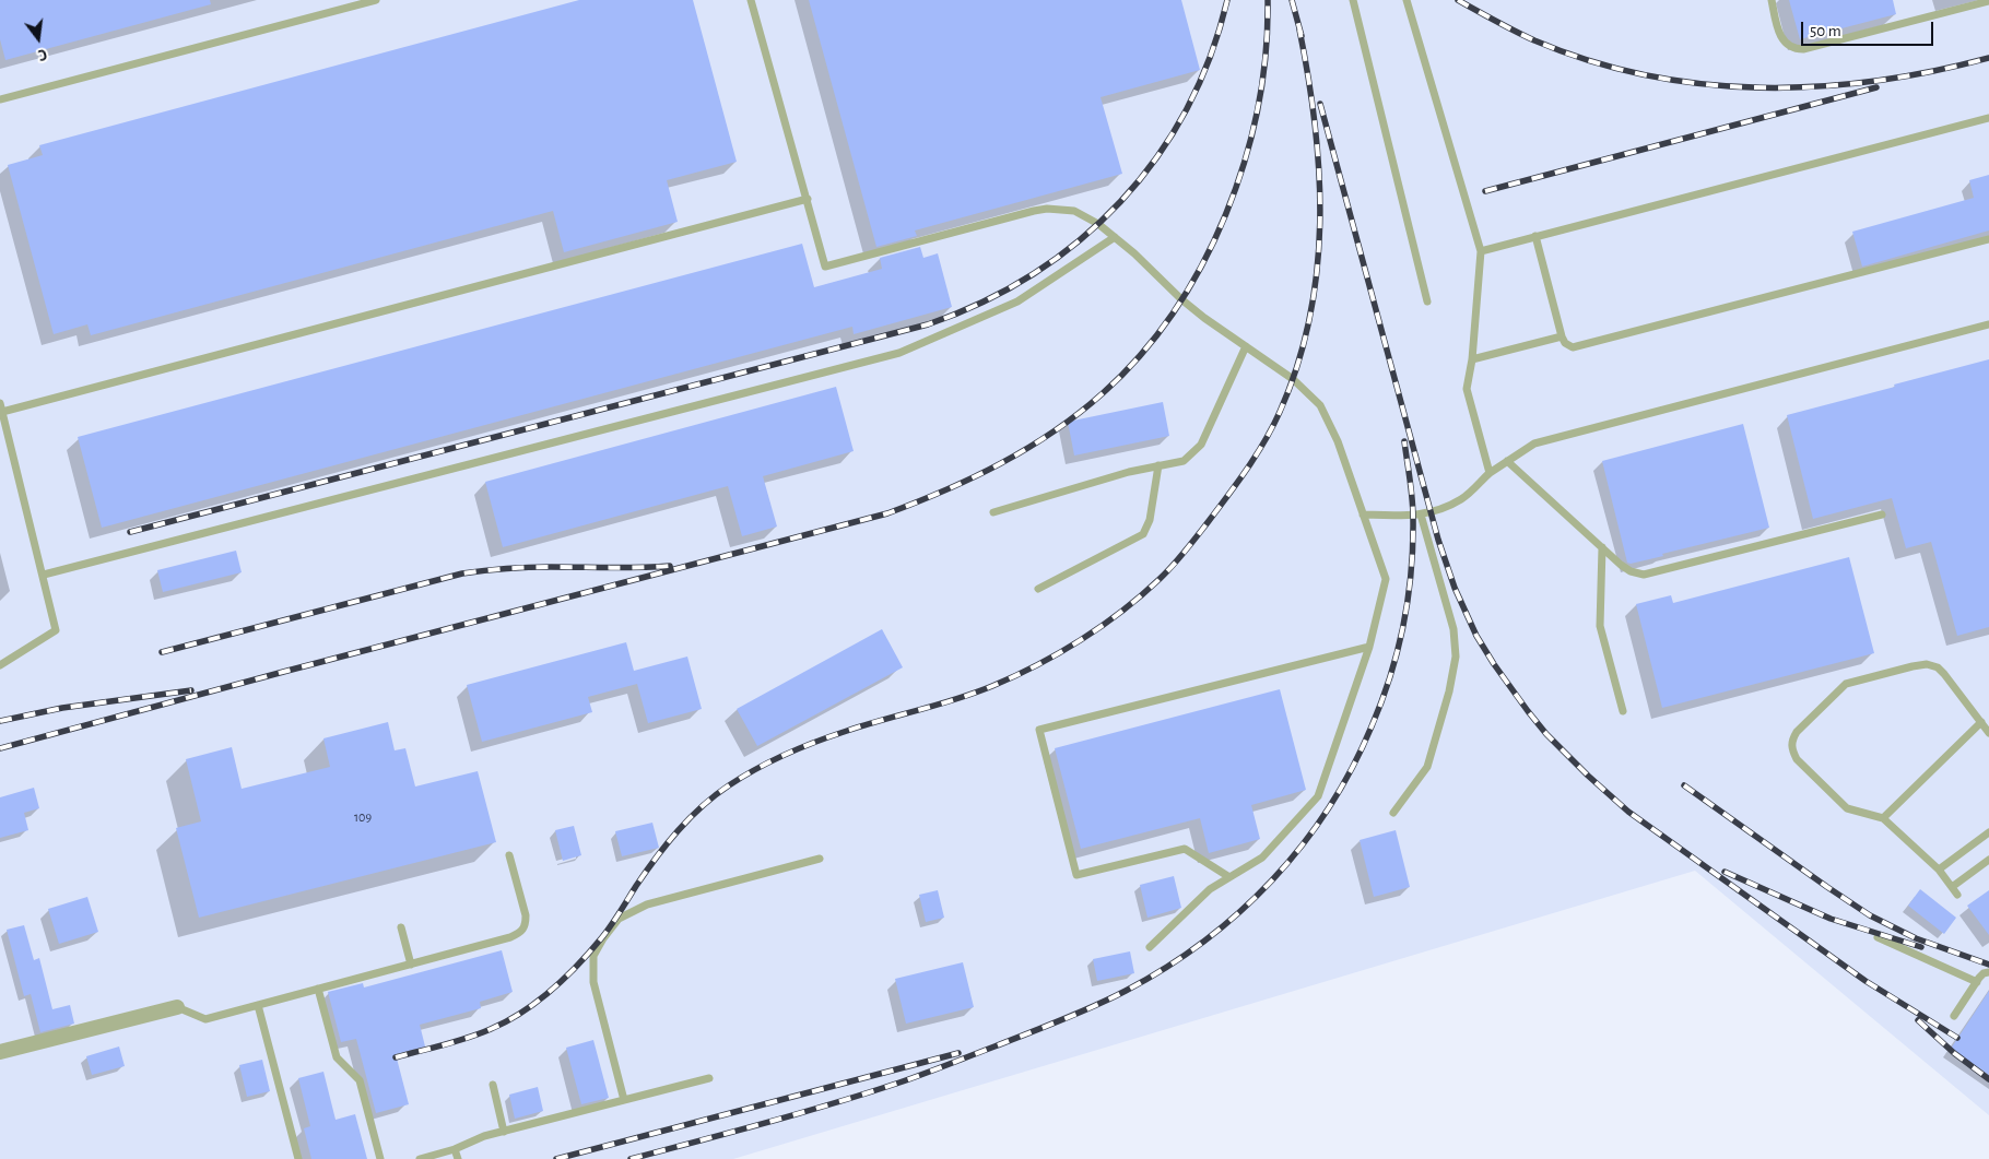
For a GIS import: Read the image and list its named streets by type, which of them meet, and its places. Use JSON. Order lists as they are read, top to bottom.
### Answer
{
  "house_numbers": ["109"],
  "scale_bar": "50 m",
  "north": "bottom"
}
